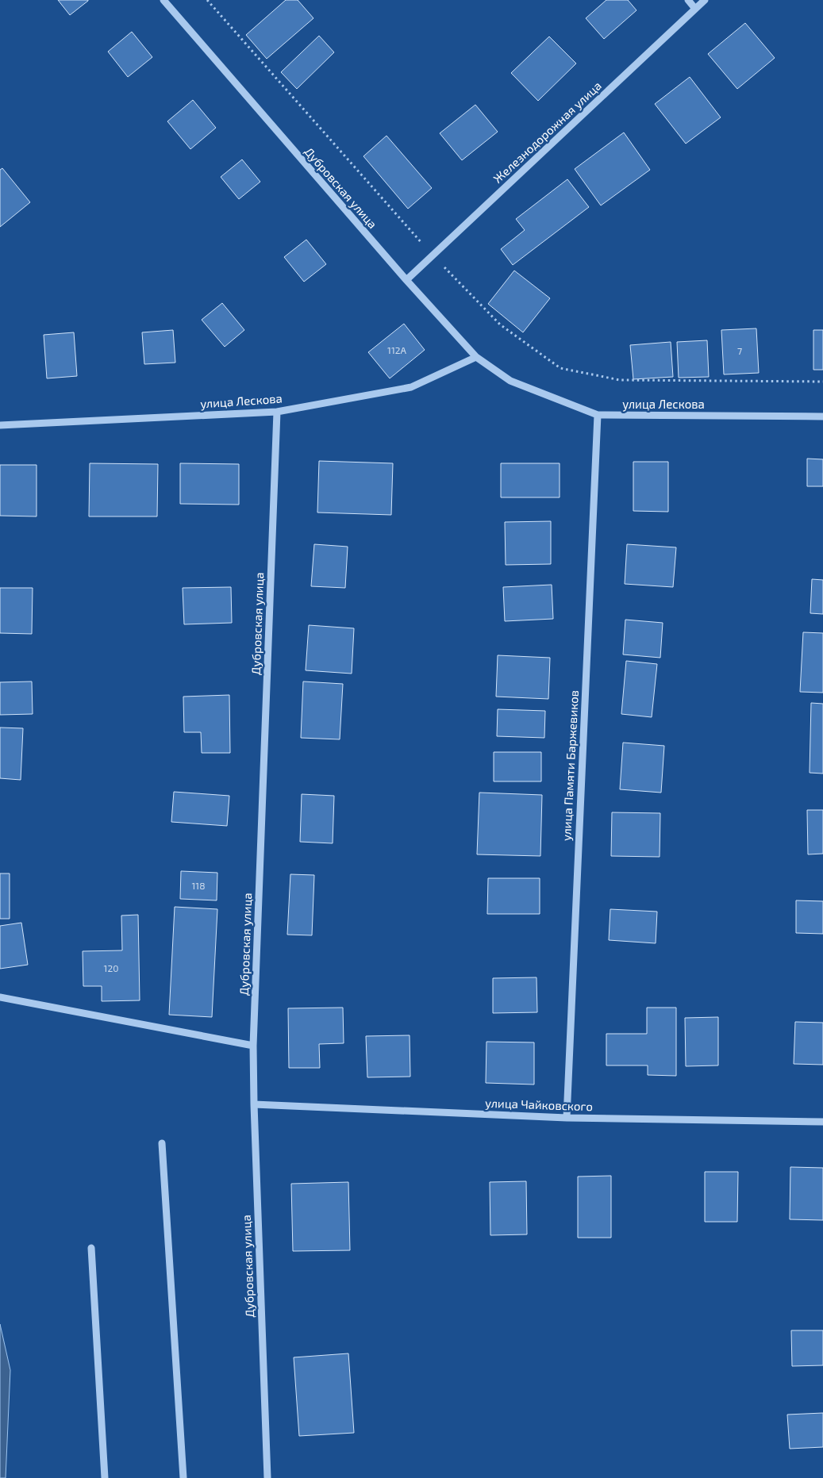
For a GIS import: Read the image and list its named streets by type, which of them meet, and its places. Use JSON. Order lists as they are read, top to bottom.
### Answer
{
  "streets": {
    "street": [
      "Железнодорожная улица",
      "Дубровская улица",
      "улица Лескова",
      "улица Памяти Баржевиков",
      "улица Чайковского"
    ]
  },
  "crossings": [
    ["Железнодорожная улица", "Дубровская улица"],
    ["Дубровская улица", "улица Лескова"],
    ["Дубровская улица", "улица Чайковского"],
    ["улица Лескова", "улица Памяти Баржевиков"],
    ["улица Памяти Баржевиков", "улица Чайковского"]
  ],
  "house_numbers": [
    "112А",
    "7",
    "118",
    "120"
  ]
}
